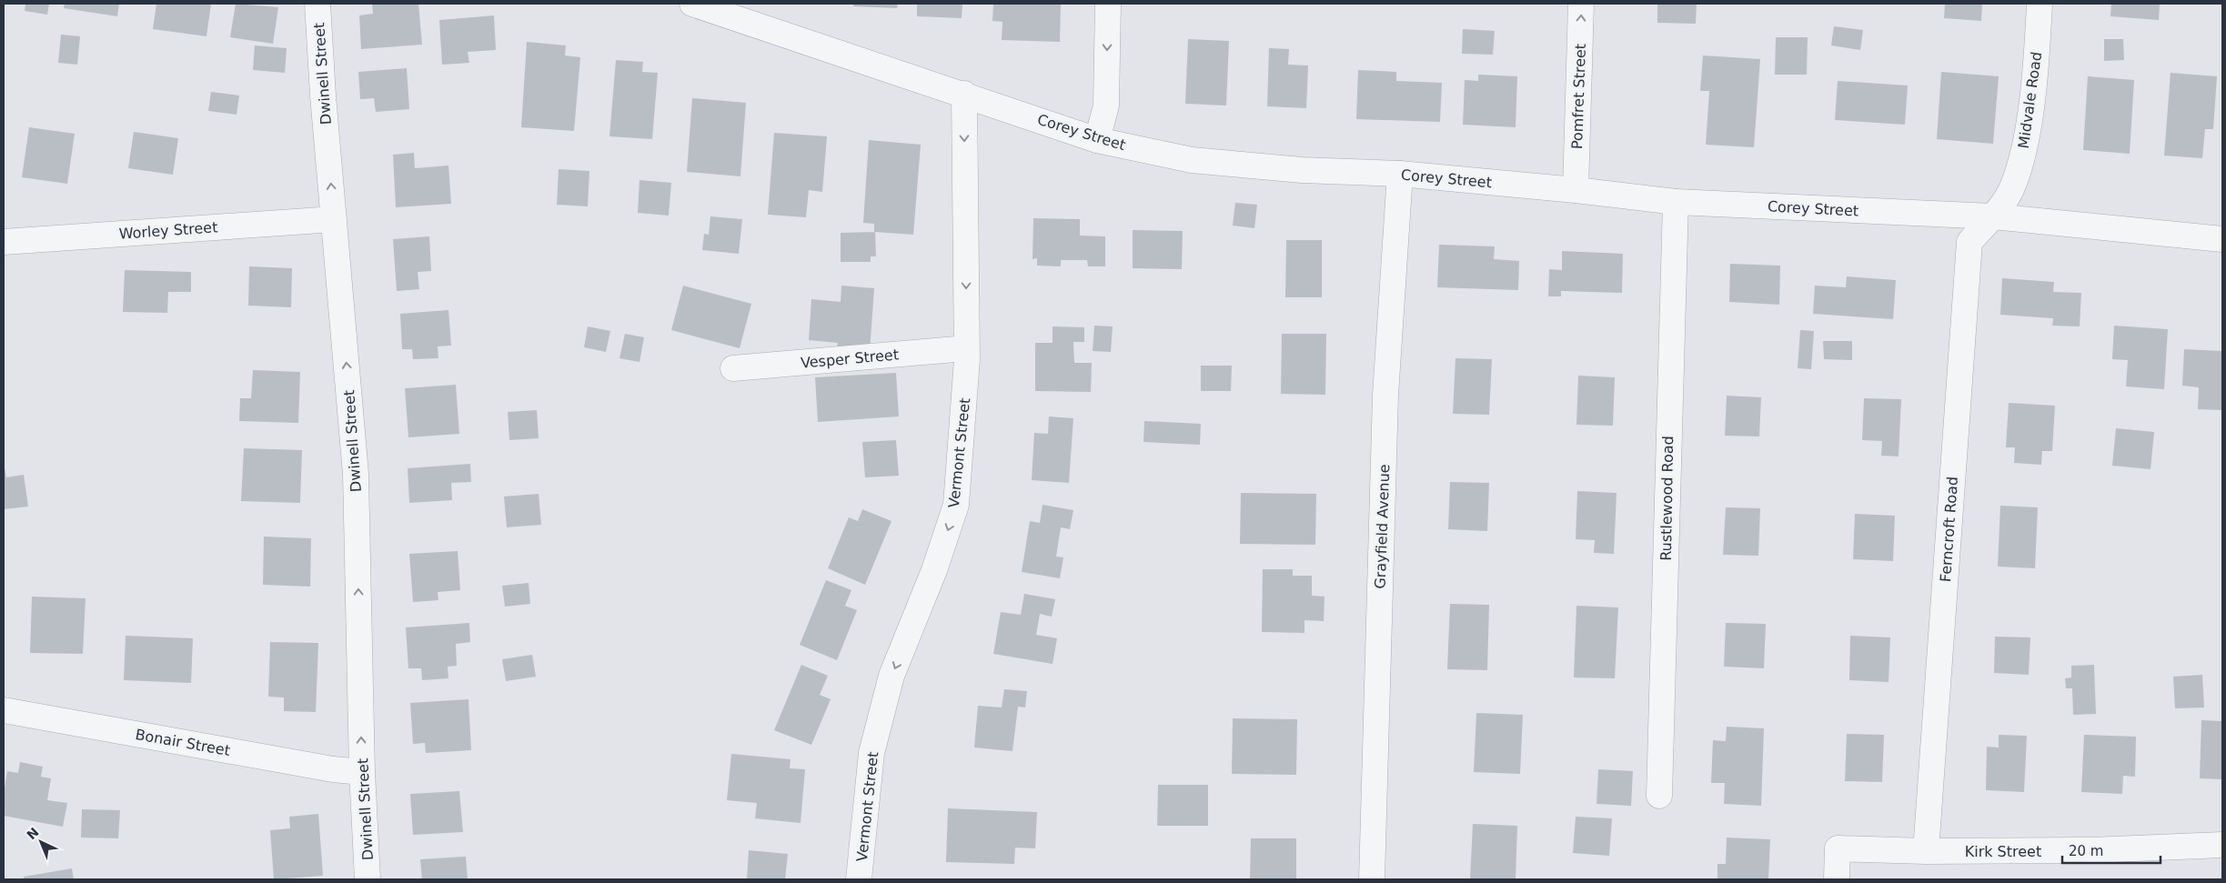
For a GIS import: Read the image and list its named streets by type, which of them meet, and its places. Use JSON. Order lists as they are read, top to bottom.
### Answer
{
  "streets": {
    "street": [
      "Dwinell Street",
      "Pomfret Street",
      "Midvale Road",
      "Corey Street",
      "Worley Street",
      "Vesper Street",
      "Vermont Street",
      "Rustlewood Road",
      "Grayfield Avenue",
      "Ferncroft Road",
      "Bonair Street",
      "Kirk Street"
    ]
  },
  "crossings": [
    ["Dwinell Street", "Worley Street"],
    ["Dwinell Street", "Bonair Street"],
    ["Pomfret Street", "Corey Street"],
    ["Midvale Road", "Corey Street"],
    ["Midvale Road", "Ferncroft Road"],
    ["Corey Street", "Vermont Street"],
    ["Corey Street", "Rustlewood Road"],
    ["Corey Street", "Grayfield Avenue"],
    ["Corey Street", "Ferncroft Road"],
    ["Vesper Street", "Vermont Street"],
    ["Ferncroft Road", "Kirk Street"]
  ],
  "one_way": ["Dwinell Street", "Pomfret Street", "Vermont Street"],
  "scale_bar": "20 m",
  "north": "top left"
}
